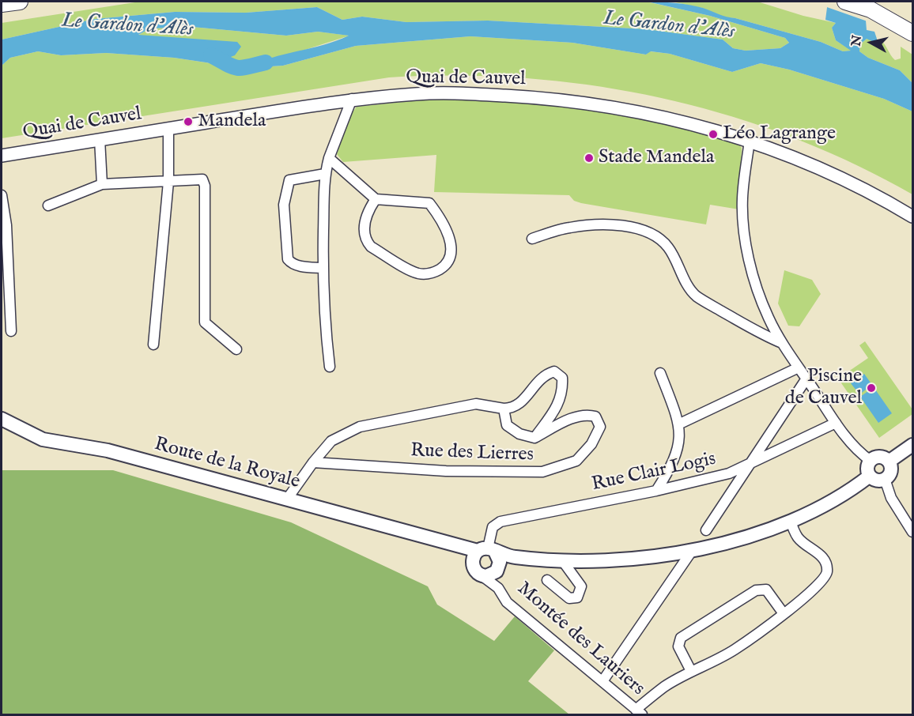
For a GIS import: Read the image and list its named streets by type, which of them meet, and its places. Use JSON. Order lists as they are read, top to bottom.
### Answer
{
  "streets": {
    "main road": ["Route de la Royale"],
    "street": [
      "Quai de Cauvel",
      "Rue des Lierres",
      "Rue Clair Logis",
      "Montée des Lauriers"
    ]
  },
  "crossings": [
    ["Route de la Royale", "Rue Clair Logis"],
    ["Route de la Royale", "Montée des Lauriers"],
    ["Rue Clair Logis", "Montée des Lauriers"]
  ],
  "water": ["Le Gardon d'Alès"],
  "places": [
    "Mandela",
    "Léo Lagrange",
    "Stade Mandela",
    "Piscine de Cauvel"
  ],
  "north": "left"
}
